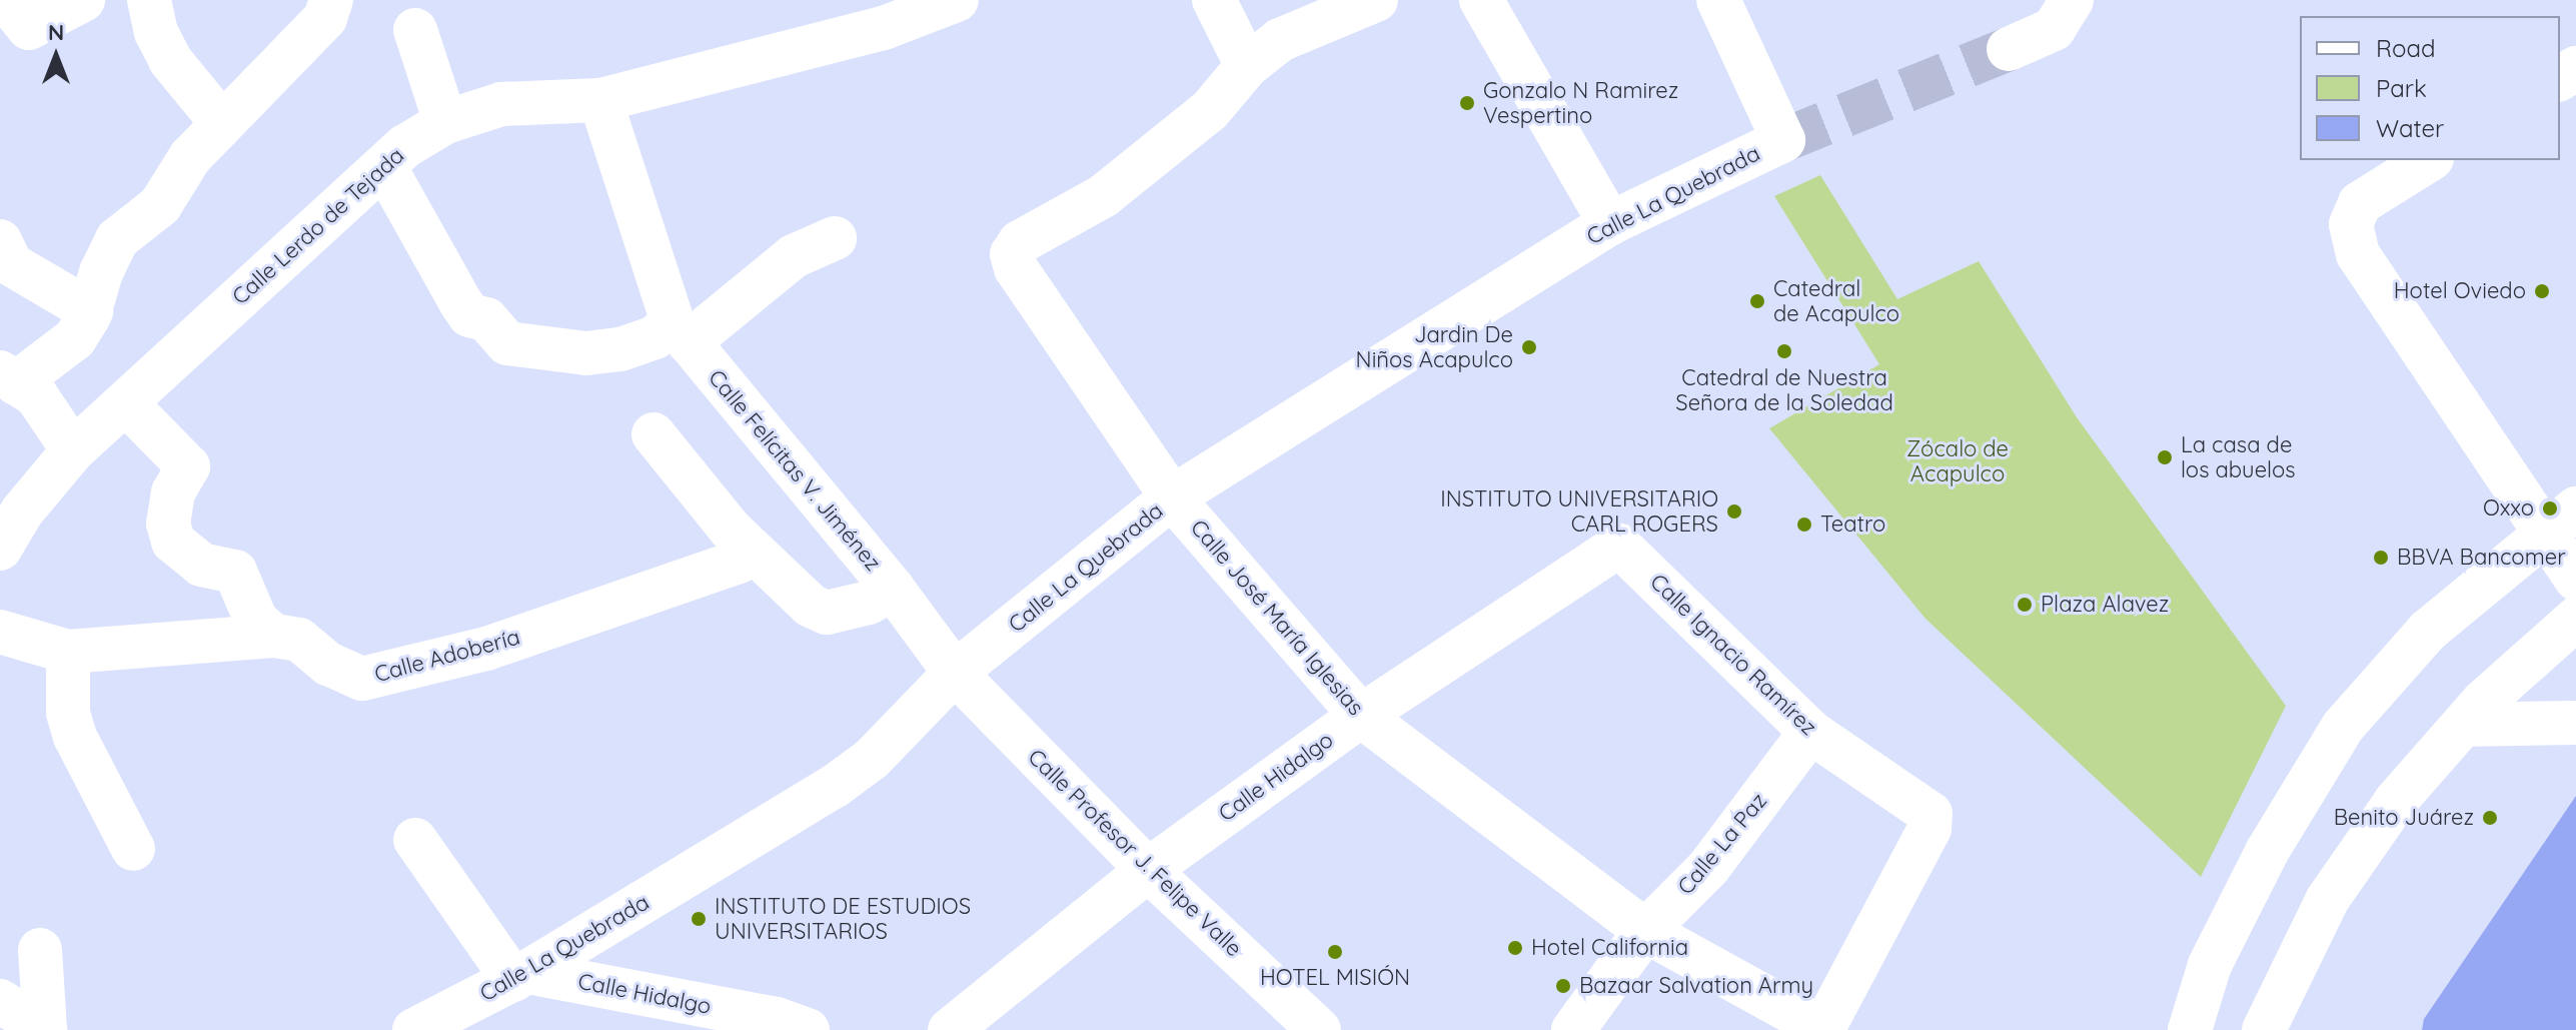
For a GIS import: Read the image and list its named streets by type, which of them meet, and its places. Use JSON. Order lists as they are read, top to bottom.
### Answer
{
  "streets": {
    "street": [
      "Calle La Quebrada",
      "Calle Lerdo de Tejada",
      "Calle Felícitas V. Jiménez",
      "Calle José María Iglesias",
      "Calle Ignacio Ramírez",
      "Calle Adobería",
      "Calle Hidalgo",
      "Calle La Paz",
      "Calle Profesor J. Felipe Valle"
    ]
  },
  "crossings": [
    ["Calle La Quebrada", "Calle Felícitas V. Jiménez"],
    ["Calle La Quebrada", "Calle José María Iglesias"],
    ["Calle La Quebrada", "Calle Hidalgo"],
    ["Calle La Quebrada", "Calle Profesor J. Felipe Valle"],
    ["Calle Lerdo de Tejada", "Calle Felícitas V. Jiménez"],
    ["Calle Felícitas V. Jiménez", "Calle Profesor J. Felipe Valle"],
    ["Calle José María Iglesias", "Calle Ignacio Ramírez"],
    ["Calle José María Iglesias", "Calle Hidalgo"],
    ["Calle José María Iglesias", "Calle La Paz"],
    ["Calle Ignacio Ramírez", "Calle Hidalgo"],
    ["Calle Ignacio Ramírez", "Calle La Paz"],
    ["Calle Hidalgo", "Calle Profesor J. Felipe Valle"]
  ],
  "parks": ["Zócalo de Acapulco"],
  "places": [
    "Gonzalo N Ramirez Vespertino",
    "Hotel Oviedo",
    "Catedral de Acapulco",
    "Jardin De Niños Acapulco",
    "Catedral de Nuestra Señora de la Soledad",
    "La casa de los abuelos",
    "Oxxo",
    "INSTITUTO UNIVERSITARIO CARL ROGERS",
    "Teatro",
    "BBVA Bancomer",
    "Plaza Alavez",
    "Benito Juárez",
    "INSTITUTO DE ESTUDIOS UNIVERSITARIOS",
    "Hotel California",
    "HOTEL MISIÓN",
    "Bazaar Salvation Army"
  ],
  "legend": ["Road", "Park", "Water"],
  "north": "top"
}
